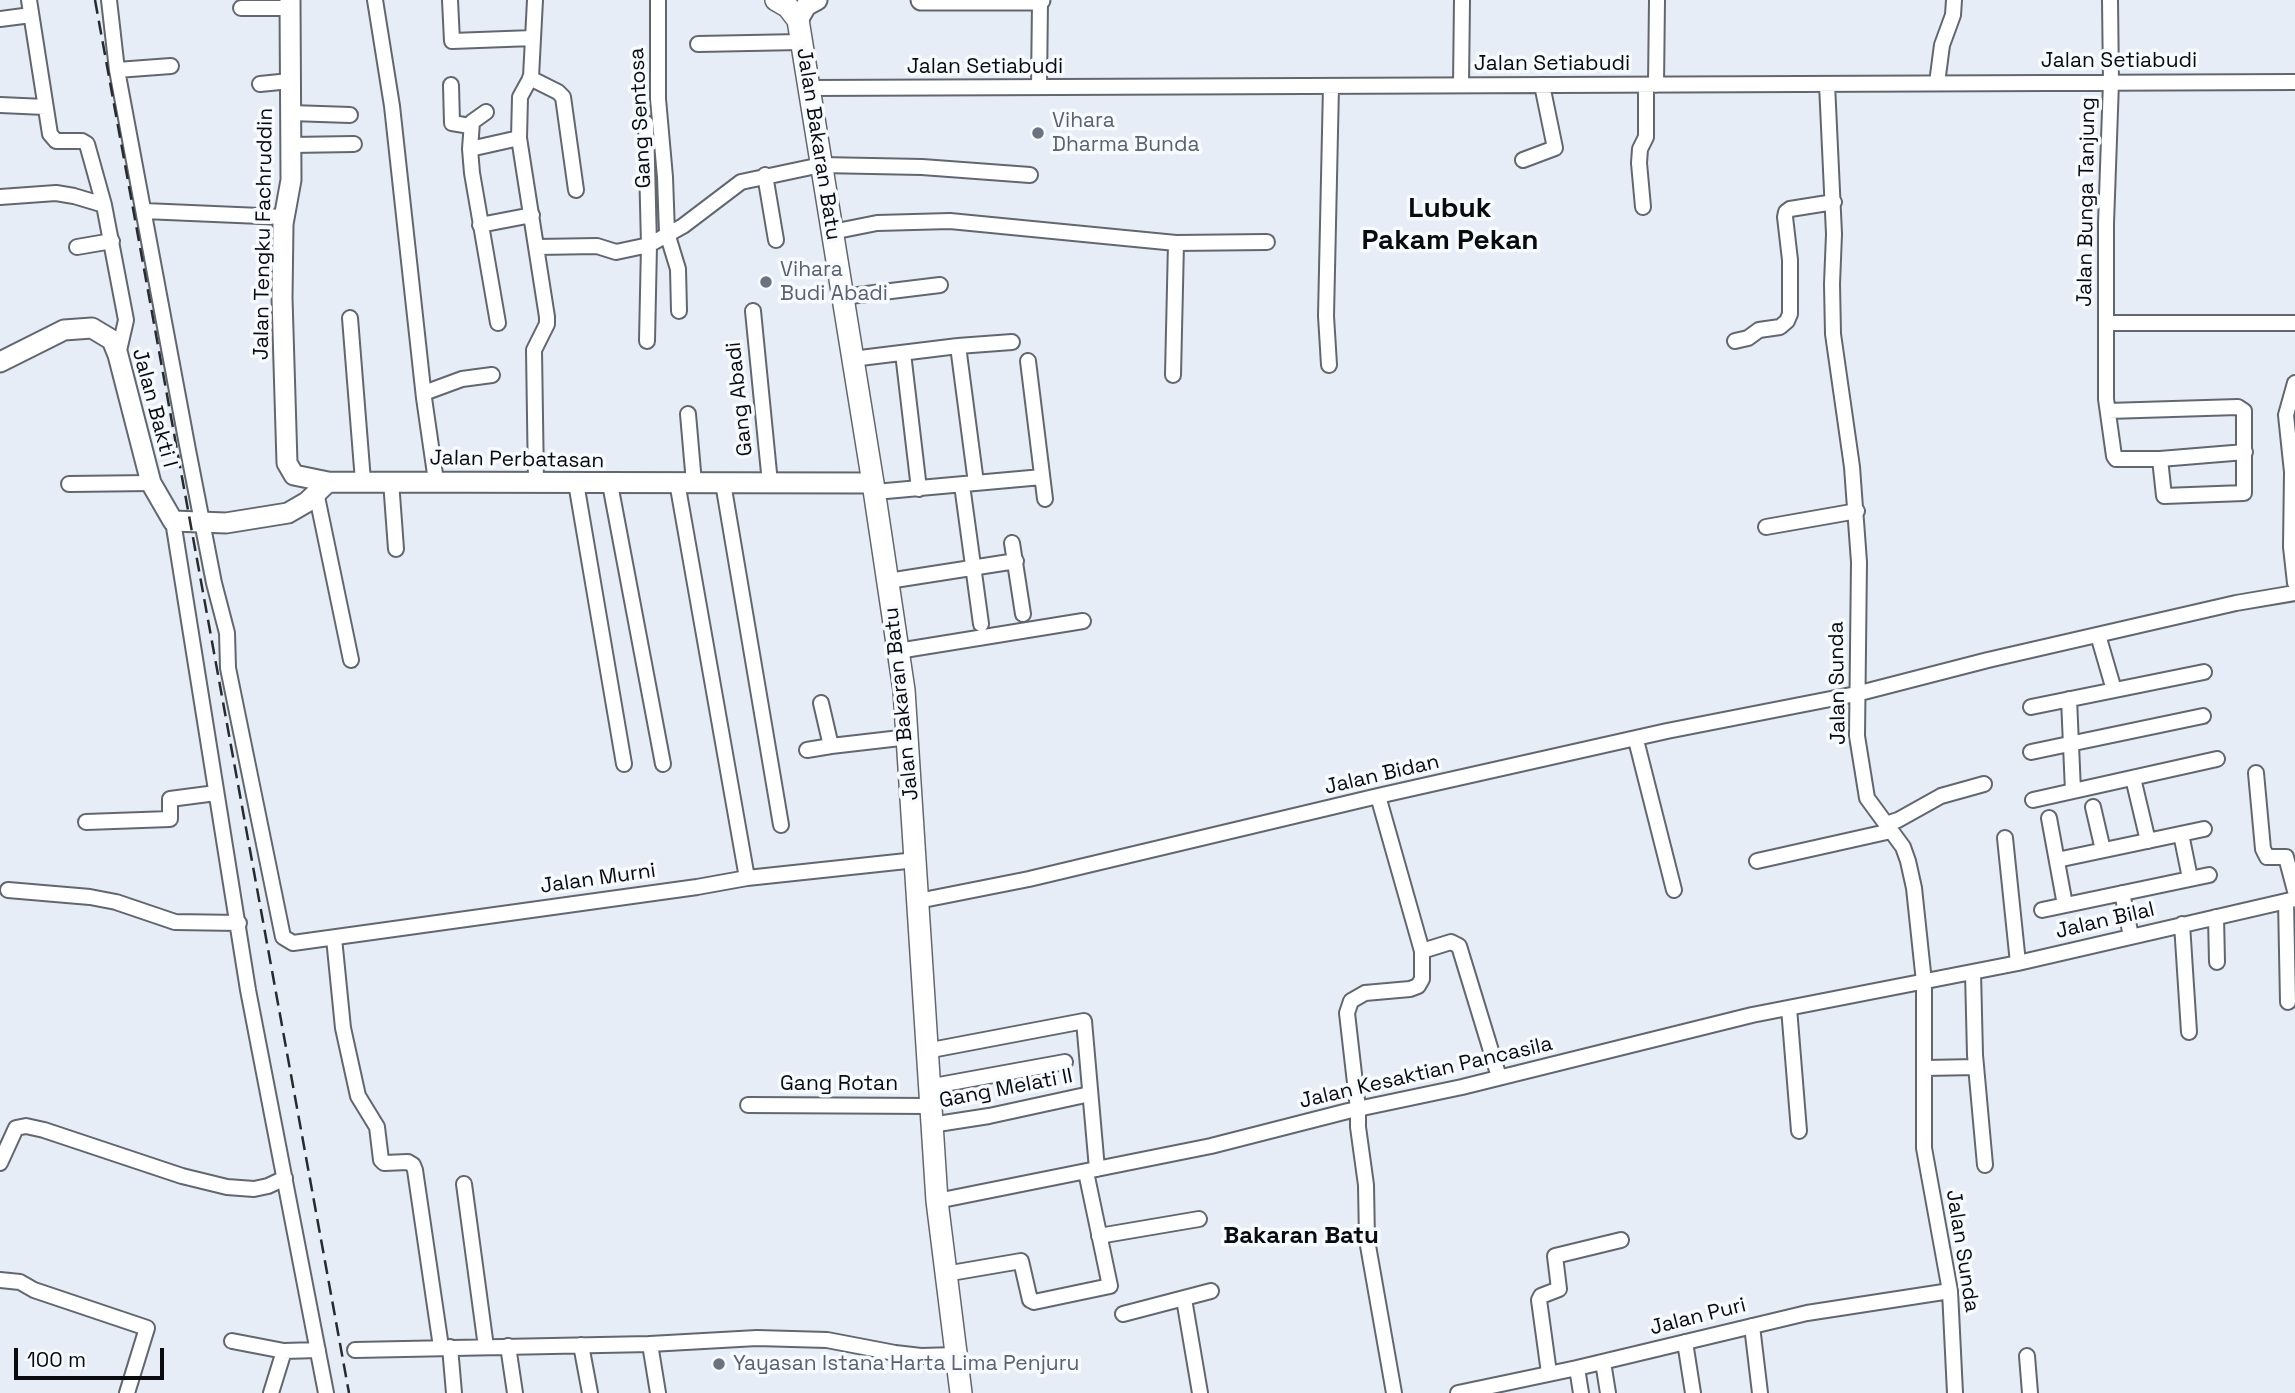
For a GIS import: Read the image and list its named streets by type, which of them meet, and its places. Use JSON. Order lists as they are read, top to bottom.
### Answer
{
  "streets": {
    "highway": ["Jalan Bakaran Batu"],
    "main road": ["Jalan Tengku Fachruddin", "Jalan Bakti I", "Jalan Perbatasan"],
    "street": [
      "Jalan Setiabudi",
      "Gang Sentosa",
      "Jalan Bunga Tanjung",
      "Gang Abadi",
      "Jalan Sunda",
      "Jalan Bidan",
      "Jalan Murni",
      "Jalan Bilal",
      "Jalan Kesaktian Pancasila",
      "Gang Rotan",
      "Gang Melati II",
      "Jalan Puri"
    ]
  },
  "crossings": [
    ["Jalan Setiabudi", "Jalan Bakaran Batu"],
    ["Jalan Setiabudi", "Jalan Bunga Tanjung"],
    ["Jalan Setiabudi", "Jalan Sunda"],
    ["Jalan Bakaran Batu", "Jalan Perbatasan"],
    ["Jalan Bakaran Batu", "Jalan Bidan"],
    ["Jalan Bakaran Batu", "Jalan Murni"],
    ["Jalan Bakaran Batu", "Jalan Kesaktian Pancasila"],
    ["Jalan Bakaran Batu", "Gang Rotan"],
    ["Jalan Bakaran Batu", "Gang Melati II"],
    ["Jalan Tengku Fachruddin", "Jalan Perbatasan"],
    ["Gang Abadi", "Jalan Perbatasan"],
    ["Jalan Sunda", "Jalan Bidan"],
    ["Jalan Sunda", "Jalan Bilal"],
    ["Jalan Sunda", "Jalan Kesaktian Pancasila"],
    ["Jalan Sunda", "Jalan Puri"],
    ["Jalan Bilal", "Jalan Kesaktian Pancasila"],
    ["Gang Rotan", "Gang Melati II"]
  ],
  "districts": ["Lubuk Pakam Pekan", "Bakaran Batu"],
  "places": ["Vihara Dharma Bunda", "Vihara Budi Abadi", "Yayasan Istana Harta Lima Penjuru"],
  "scale_bar": "100 m"
}
